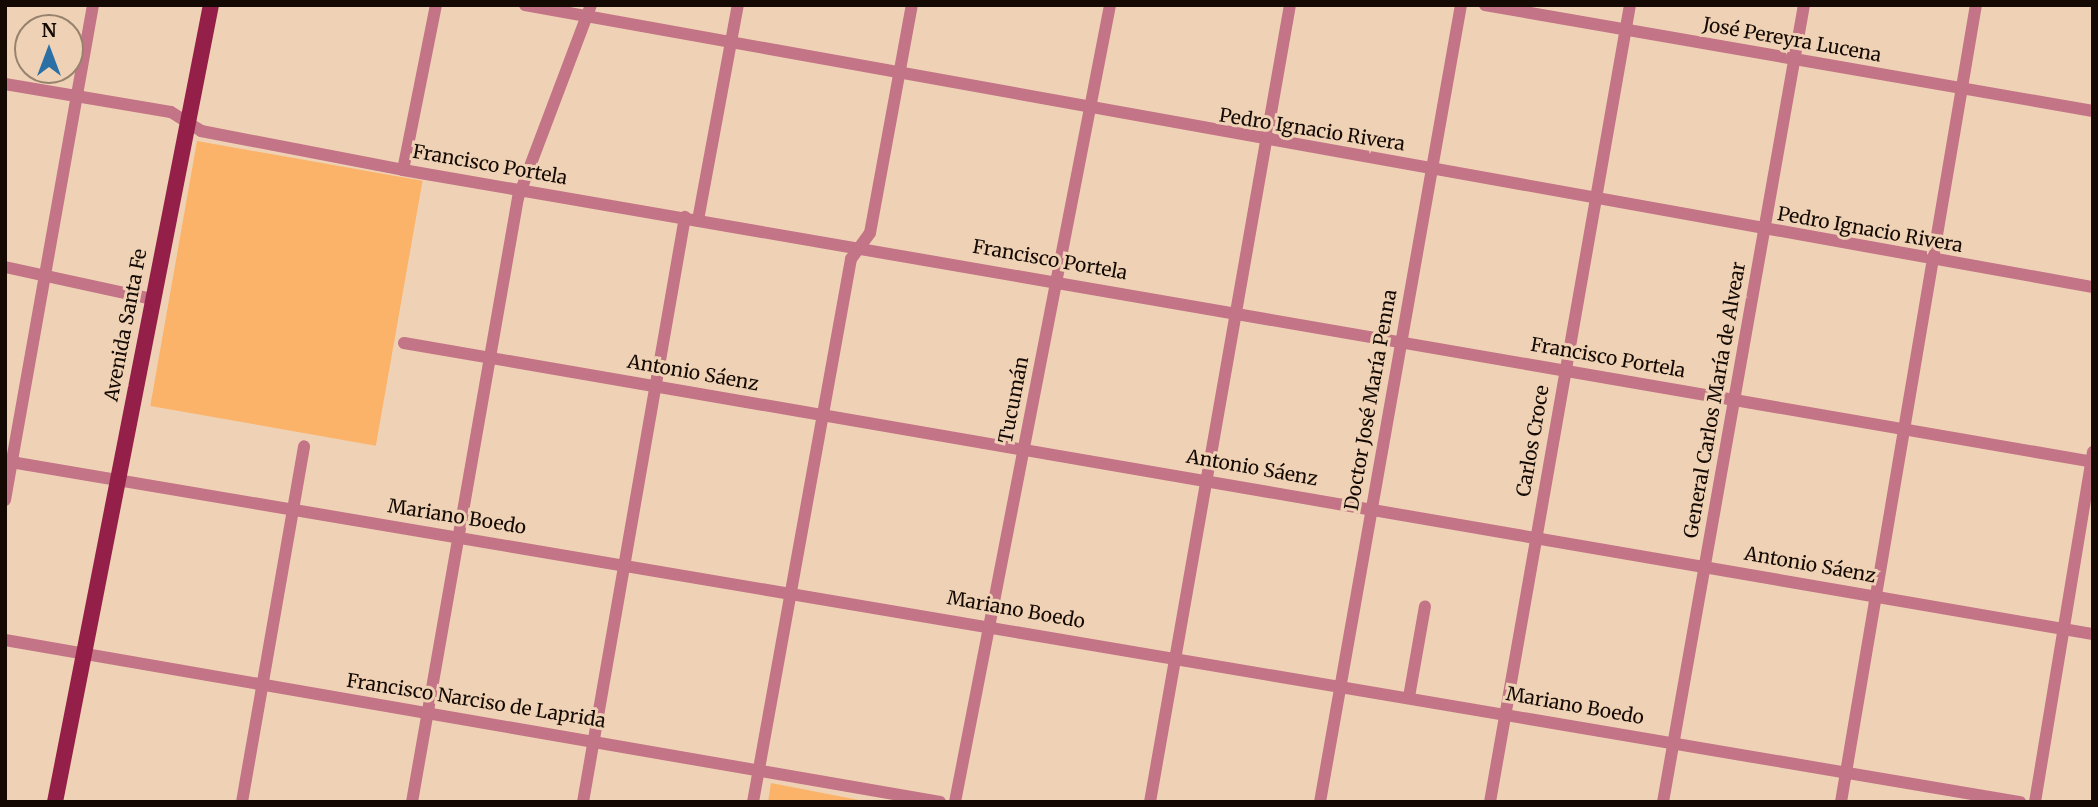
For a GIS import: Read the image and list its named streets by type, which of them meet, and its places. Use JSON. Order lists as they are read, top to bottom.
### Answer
{
  "streets": {
    "main road": ["Avenida Santa Fe"],
    "street": [
      "José Pereyra Lucena",
      "Pedro Ignacio Rivera",
      "Francisco Portela",
      "Antonio Sáenz",
      "Tucumán",
      "Doctor José María Penna",
      "General Carlos María de Alvear",
      "Carlos Croce",
      "Mariano Boedo",
      "Francisco Narciso de Laprida"
    ]
  },
  "crossings": [
    ["José Pereyra Lucena", "General Carlos María de Alvear"],
    ["José Pereyra Lucena", "Carlos Croce"],
    ["Pedro Ignacio Rivera", "Tucumán"],
    ["Pedro Ignacio Rivera", "Doctor José María Penna"],
    ["Pedro Ignacio Rivera", "General Carlos María de Alvear"],
    ["Pedro Ignacio Rivera", "Carlos Croce"],
    ["Francisco Portela", "Avenida Santa Fe"],
    ["Francisco Portela", "Tucumán"],
    ["Francisco Portela", "Doctor José María Penna"],
    ["Francisco Portela", "General Carlos María de Alvear"],
    ["Francisco Portela", "Carlos Croce"],
    ["Avenida Santa Fe", "Mariano Boedo"],
    ["Avenida Santa Fe", "Francisco Narciso de Laprida"],
    ["Antonio Sáenz", "Tucumán"],
    ["Antonio Sáenz", "Doctor José María Penna"],
    ["Antonio Sáenz", "General Carlos María de Alvear"],
    ["Antonio Sáenz", "Carlos Croce"],
    ["Tucumán", "Mariano Boedo"],
    ["Doctor José María Penna", "Mariano Boedo"],
    ["General Carlos María de Alvear", "Mariano Boedo"],
    ["Carlos Croce", "Mariano Boedo"]
  ],
  "north": "top"
}
